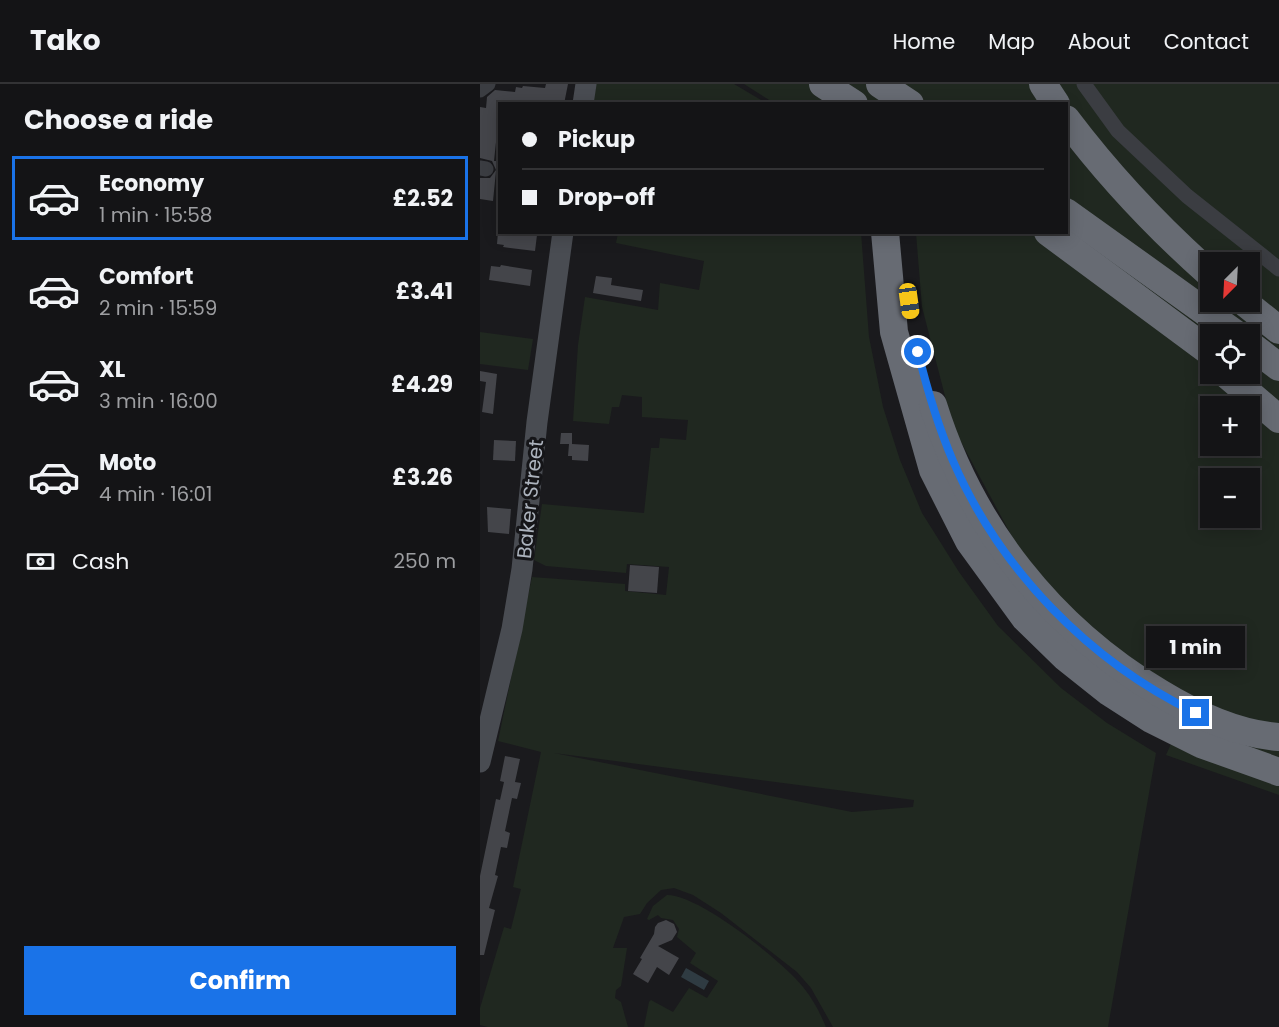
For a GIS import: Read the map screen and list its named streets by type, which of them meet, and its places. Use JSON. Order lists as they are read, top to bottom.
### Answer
{
  "streets": {
    "main road": ["Baker Street"]
  },
  "north": "bottom left",
  "page": {
    "header": "Tako",
    "nav": [
      "Home",
      "Map",
      "About",
      "Contact"
    ],
    "heading": "Choose a ride",
    "banner": ["Pickup", "Drop-off"],
    "list": [
      {
        "name": "Economy",
        "note": "1 min · 15:58",
        "value": "£2.52"
      },
      {
        "name": "Comfort",
        "note": "2 min · 15:59",
        "value": "£3.41"
      },
      {
        "name": "XL",
        "note": "3 min · 16:00",
        "value": "£4.29"
      },
      {
        "name": "Moto",
        "note": "4 min · 16:01",
        "value": "£3.26"
      }
    ],
    "map_buttons": ["+", "−"],
    "pay": ["Cash", "250 m"],
    "bubble": "1 min",
    "buttons": "Confirm"
  }
}
